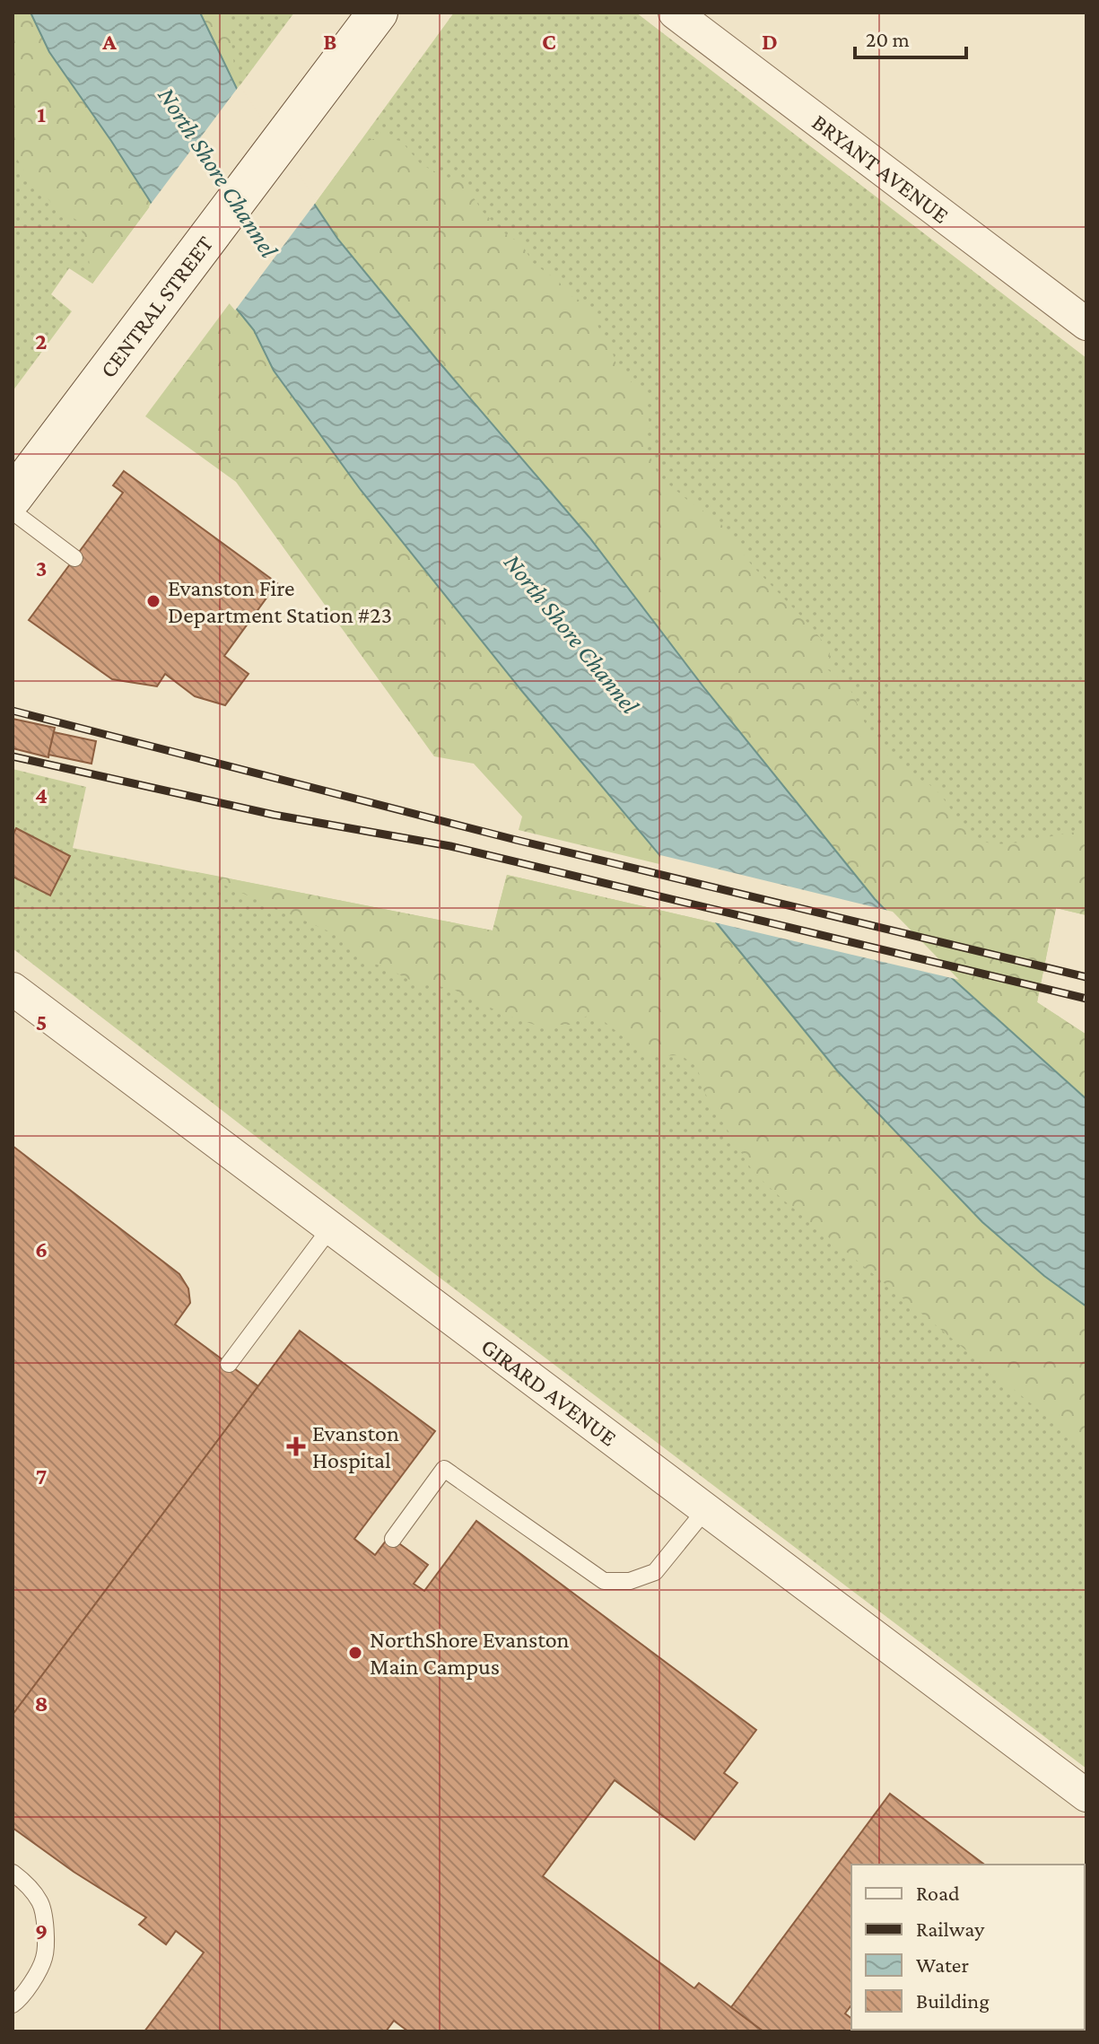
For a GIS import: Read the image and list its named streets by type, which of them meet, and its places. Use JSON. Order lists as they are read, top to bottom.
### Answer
{
  "streets": {
    "main road": ["CENTRAL STREET"],
    "street": ["BRYANT AVENUE", "GIRARD AVENUE"]
  },
  "water": ["North Shore Channel"],
  "places": {
    "other": ["Evanston Fire Department Station #23", "NorthShore Evanston Main Campus"],
    "health": ["Evanston Hospital"]
  },
  "legend": [
    "Road",
    "Railway",
    "Water",
    "Building"
  ],
  "scale_bar": "20 m",
  "grid": {
    "columns": [
      "A",
      "B",
      "C",
      "D"
    ],
    "rows": [
      "1",
      "2",
      "3",
      "4",
      "5",
      "6",
      "7",
      "8",
      "9"
    ]
  }
}
